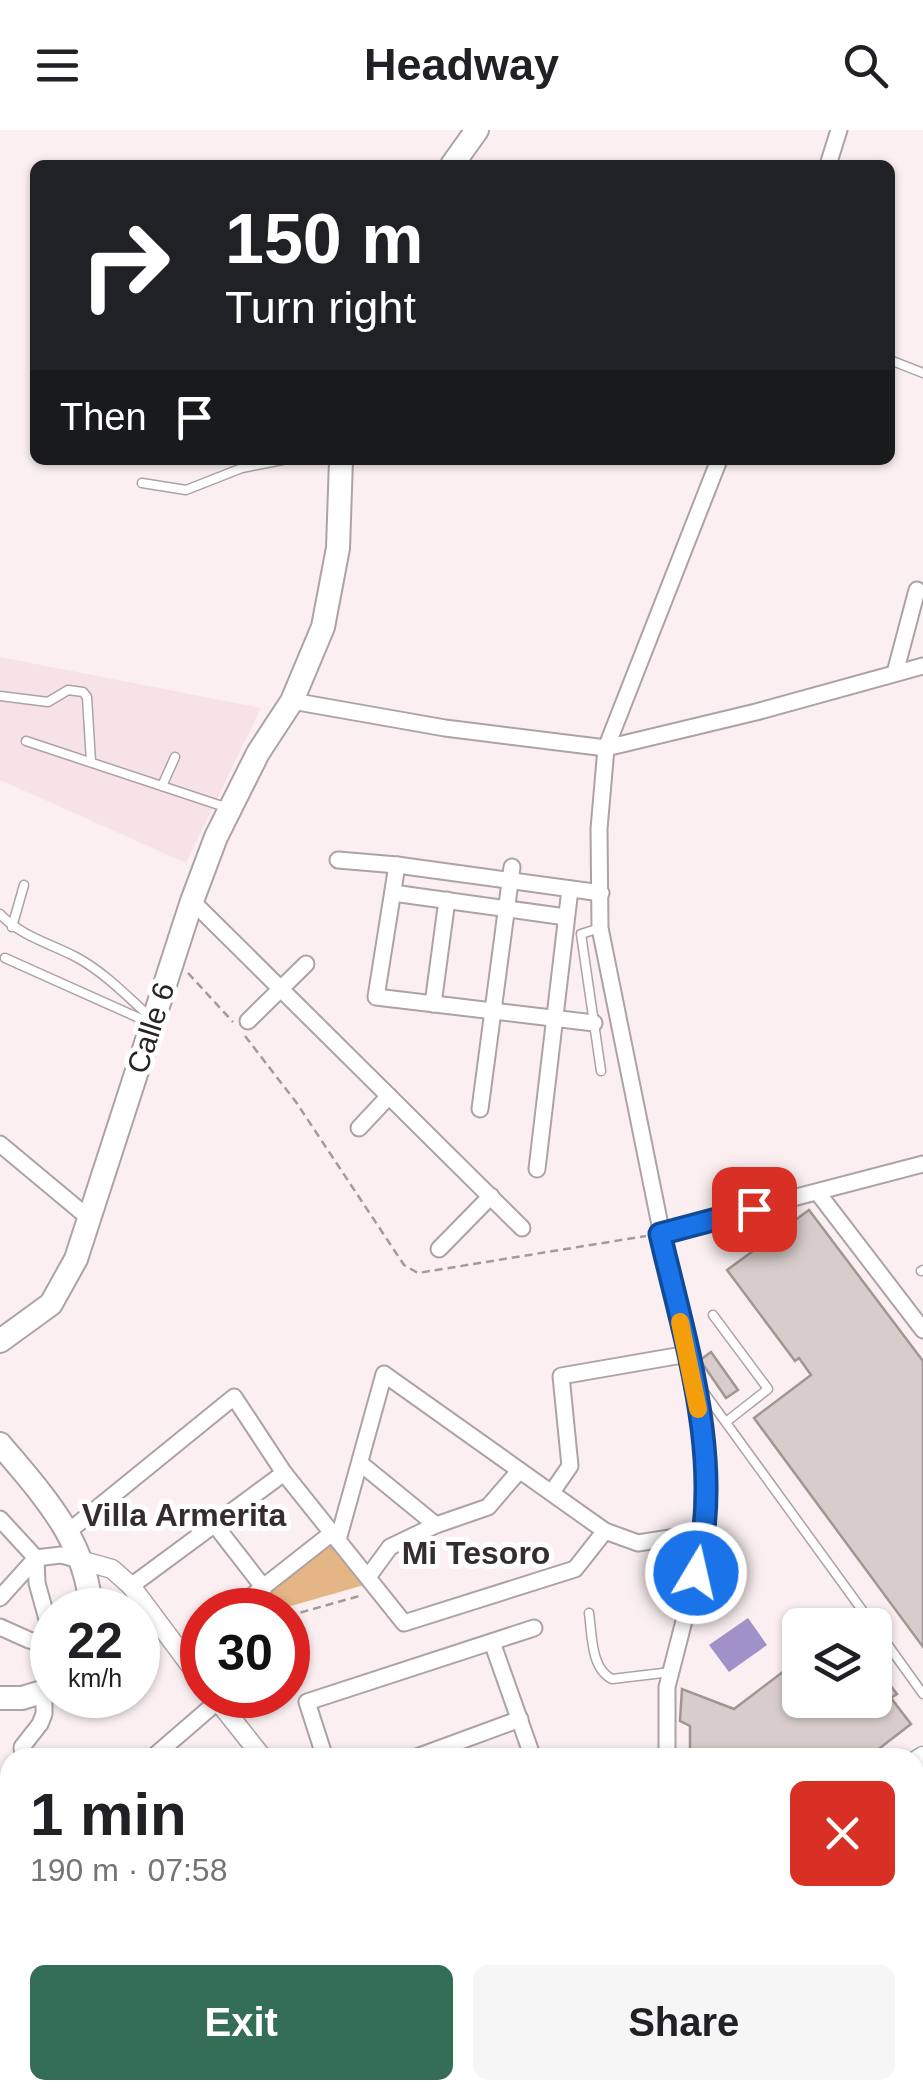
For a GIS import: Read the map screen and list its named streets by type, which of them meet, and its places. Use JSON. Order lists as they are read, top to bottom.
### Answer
{
  "streets": {
    "main road": ["Calle 6"]
  },
  "districts": ["Villa Armerita", "Mi Tesoro"],
  "page": {
    "header": "Headway",
    "turn": ["150 m", "Turn right"],
    "then": "Then",
    "speed": "22 km/h",
    "limit": "30",
    "heading": ["1 min", "190 m · 07:58"],
    "buttons": ["Exit", "Share"]
  }
}
